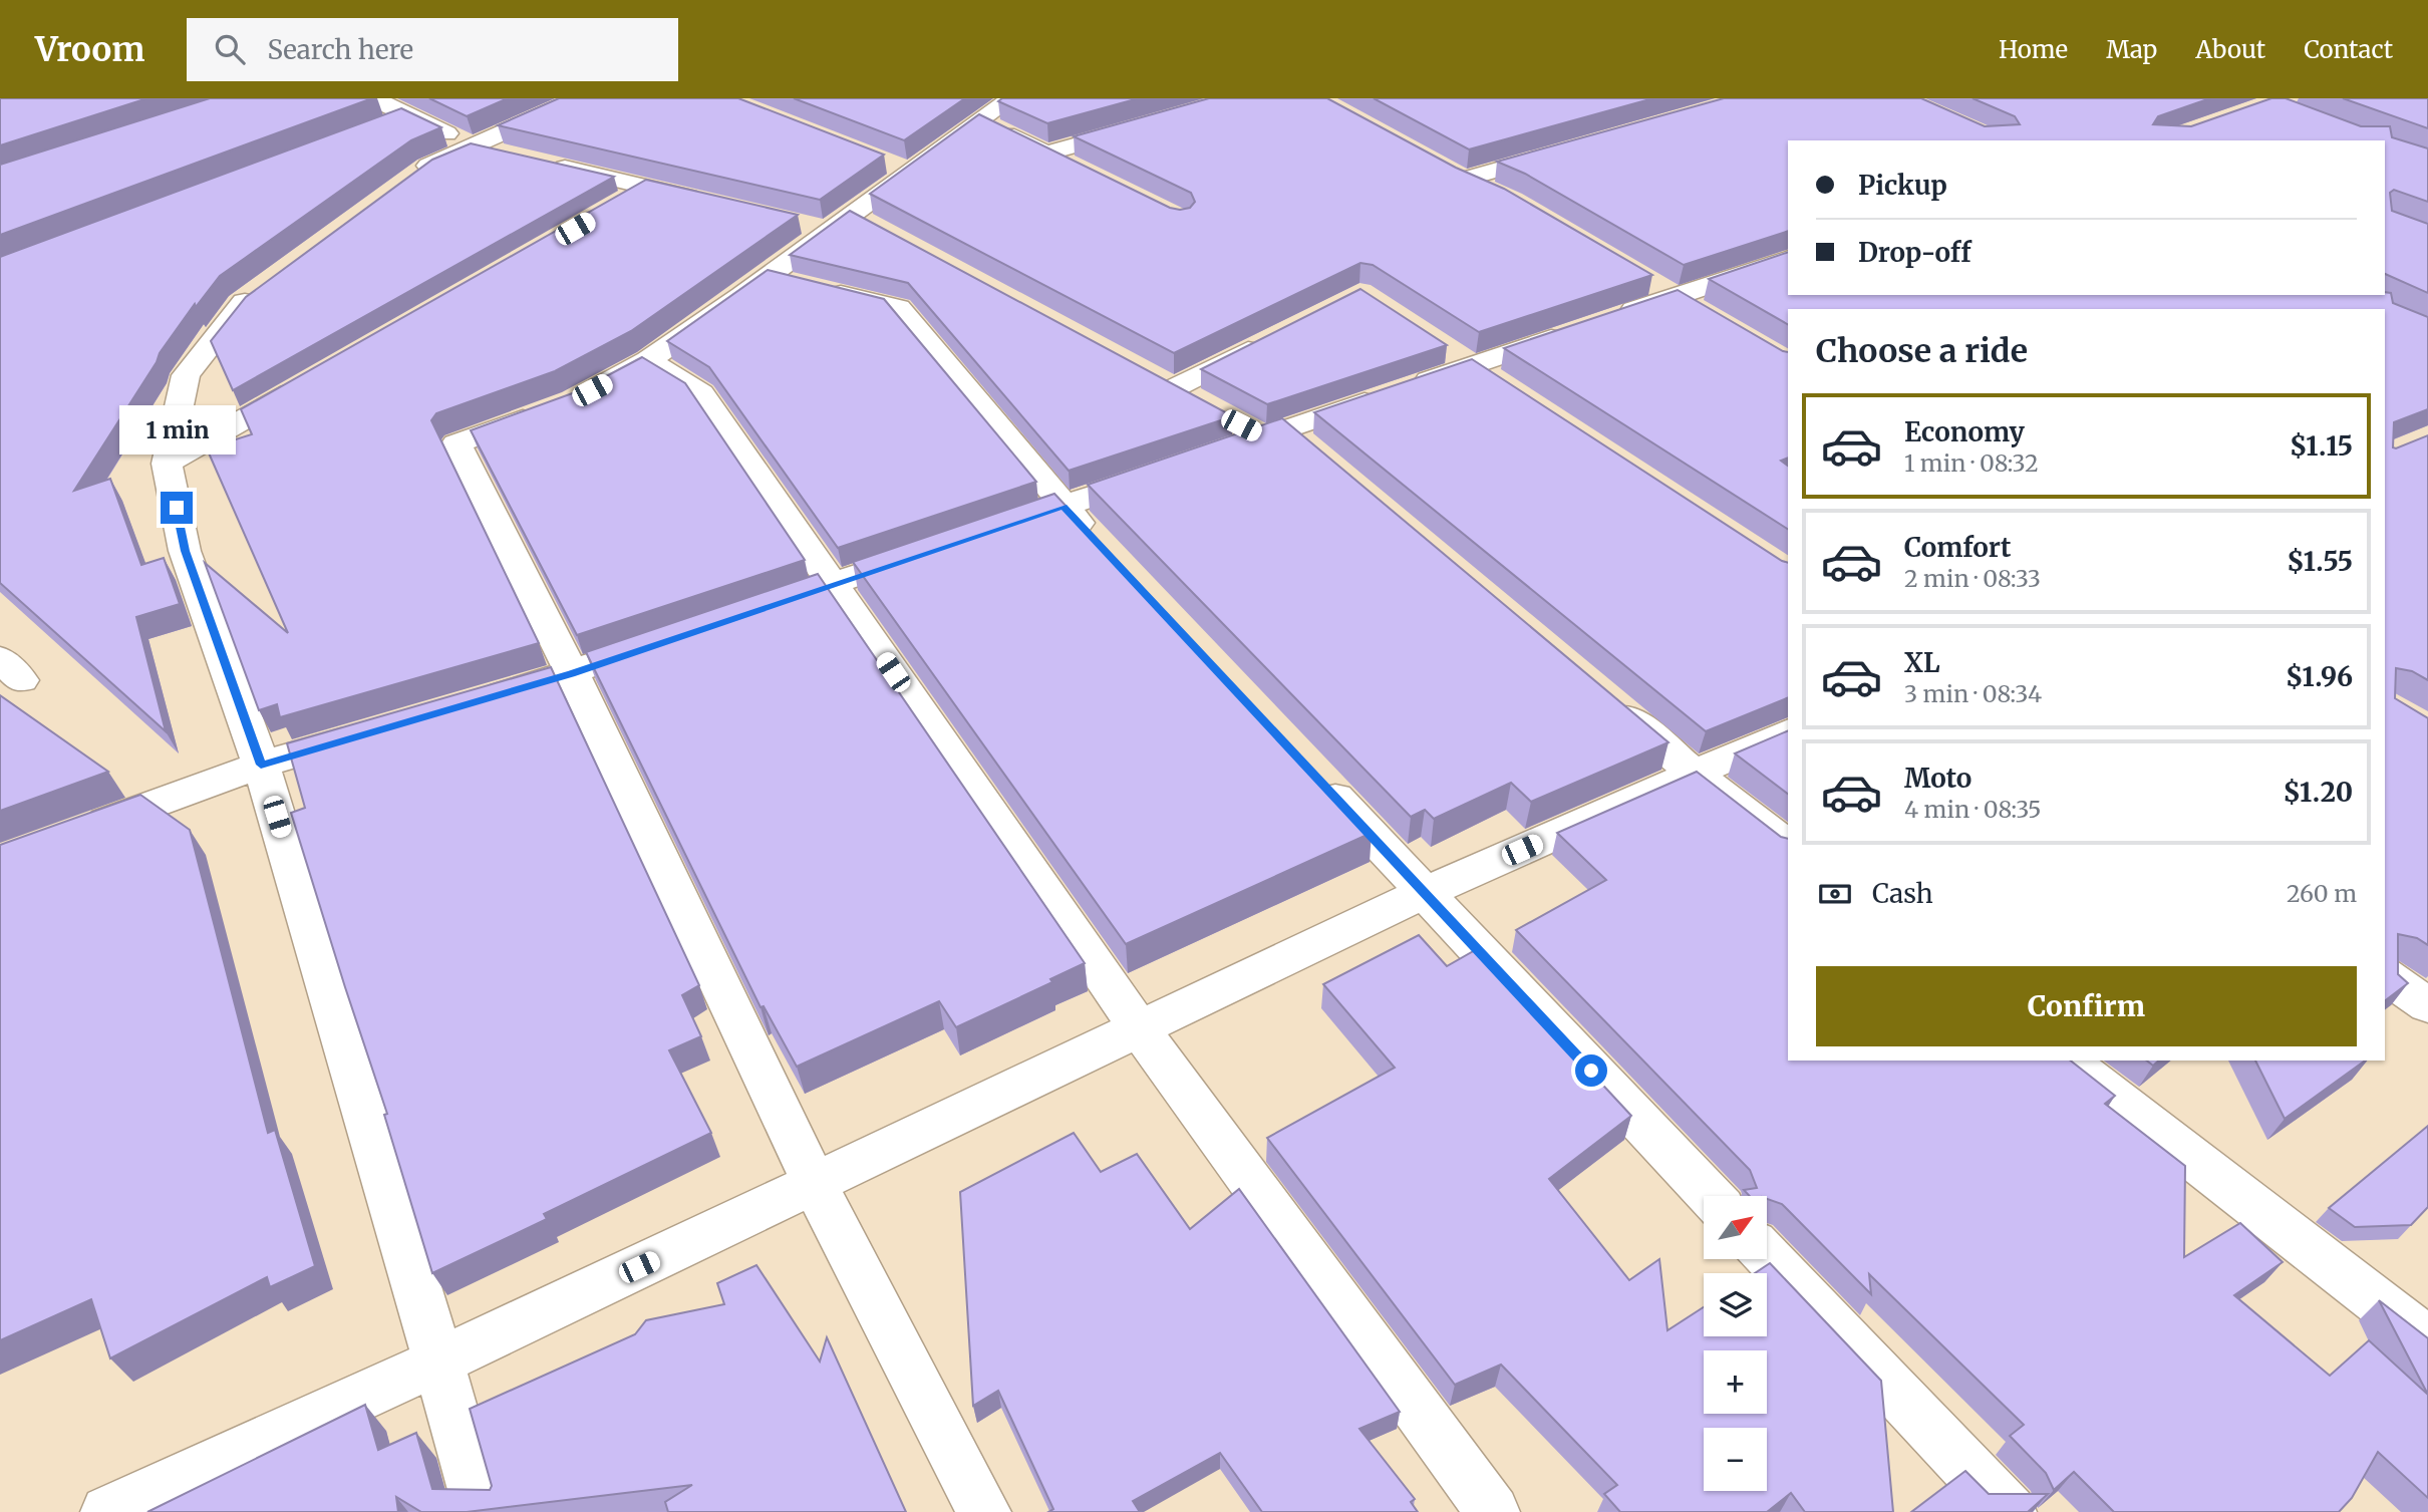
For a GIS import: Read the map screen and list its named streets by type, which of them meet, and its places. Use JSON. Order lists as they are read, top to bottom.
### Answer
{
  "north": "top right",
  "page": {
    "header": "Vroom",
    "search": "Search here",
    "nav": [
      "Home",
      "Map",
      "About",
      "Contact"
    ],
    "banner": ["Pickup", "Drop-off"],
    "heading": "Choose a ride",
    "list": [
      {
        "name": "Economy",
        "note": "1 min · 08:32",
        "value": "$1.15"
      },
      {
        "name": "Comfort",
        "note": "2 min · 08:33",
        "value": "$1.55"
      },
      {
        "name": "XL",
        "note": "3 min · 08:34",
        "value": "$1.96"
      },
      {
        "name": "Moto",
        "note": "4 min · 08:35",
        "value": "$1.20"
      }
    ],
    "bubble": "1 min",
    "pay": ["Cash", "260 m"],
    "buttons": "Confirm",
    "map_buttons": ["+", "−"]
  }
}
